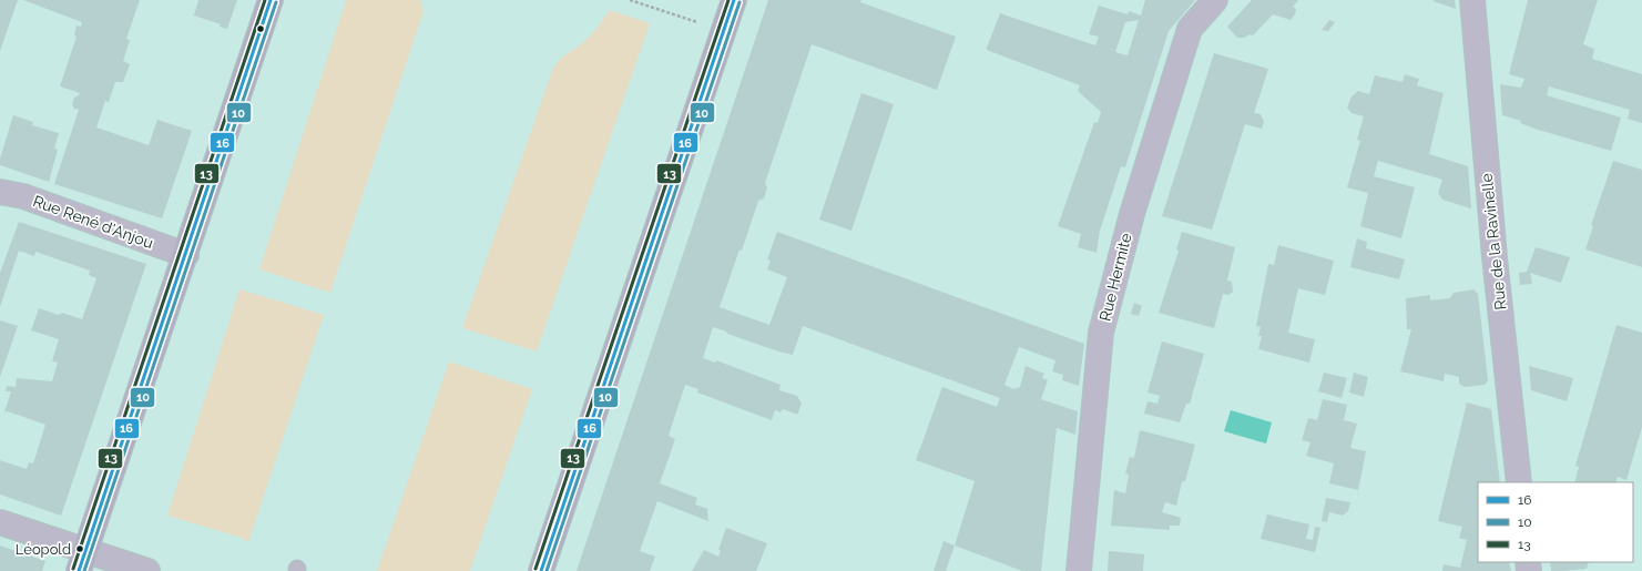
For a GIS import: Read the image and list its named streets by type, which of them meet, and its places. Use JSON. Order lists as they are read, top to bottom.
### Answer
{
  "streets": {
    "street": ["Rue René d'Anjou", "Rue de la Ravinelle", "Rue Hermite"]
  },
  "places": ["Léopold"],
  "lines": ["transit line 16", "transit line 13", "transit line 10"],
  "legend": ["16", "10", "13"]
}
